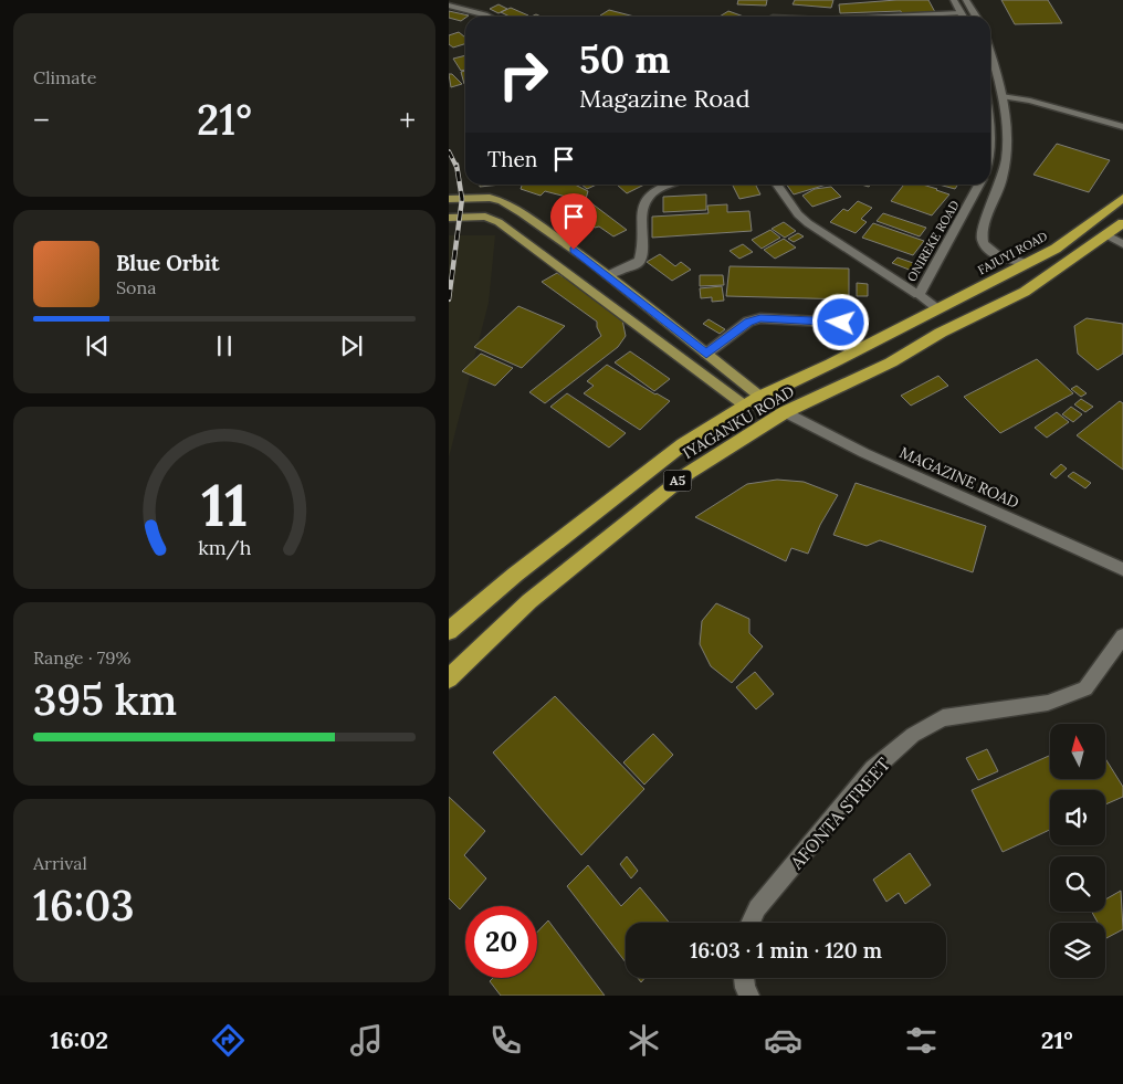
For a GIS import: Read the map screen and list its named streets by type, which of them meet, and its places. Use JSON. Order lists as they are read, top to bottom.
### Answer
{
  "streets": {
    "highway": ["FAJUYI ROAD", "IYAGANKU ROAD", "A5"],
    "main road": ["ONIREKE ROAD", "MAGAZINE ROAD", "AFONTA STREET"]
  },
  "crossings": [
    ["ONIREKE ROAD", "FAJUYI ROAD"],
    ["ONIREKE ROAD", "IYAGANKU ROAD"],
    ["FAJUYI ROAD", "IYAGANKU ROAD"],
    ["IYAGANKU ROAD", "MAGAZINE ROAD"],
    ["IYAGANKU ROAD", "A5"]
  ],
  "north": "top",
  "page": {
    "tile": [
      "Climate",
      ["Range · 79%", "395 km"],
      ["Arrival", "16:03"]
    ],
    "turn": ["50 m", "Magazine Road"],
    "heat": ["−", "21°", "+"],
    "then": "Then",
    "song": ["Blue Orbit", "Sona"],
    "limit": "20",
    "trip": "16:03 · 1 min · 120 m",
    "tabs": ["16:02", "21°"],
    "gauge": ["11", "km/h"]
  }
}
